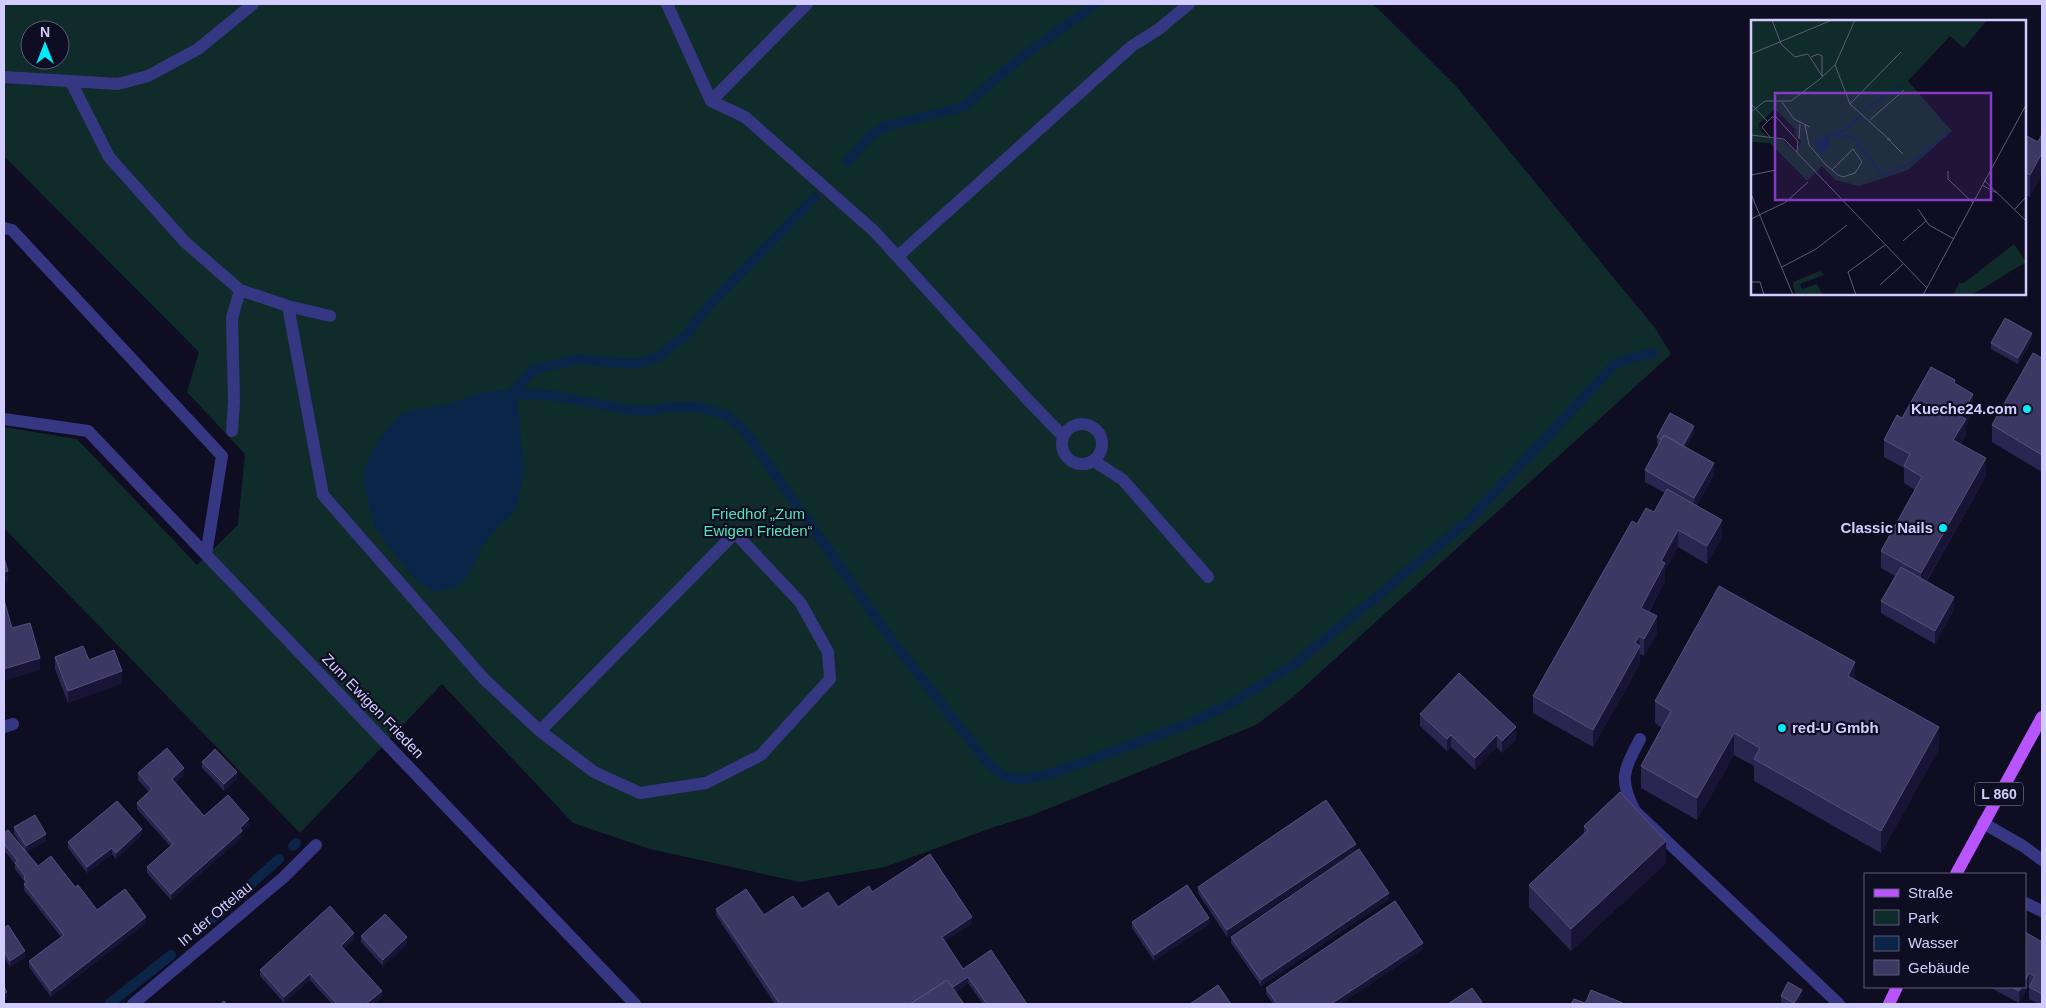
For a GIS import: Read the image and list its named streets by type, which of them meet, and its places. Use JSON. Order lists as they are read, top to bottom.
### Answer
{
  "streets": {
    "main road": ["L 860"],
    "street": ["Zum Ewigen Frieden", "In der Ottelau"]
  },
  "parks": ["Friedhof „Zum Ewigen Frieden“"],
  "places": ["Kueche24.com", "Classic Nails", "red-U Gmbh"],
  "legend": [
    "Straße",
    "Park",
    "Wasser",
    "Gebäude"
  ],
  "north": "top"
}
